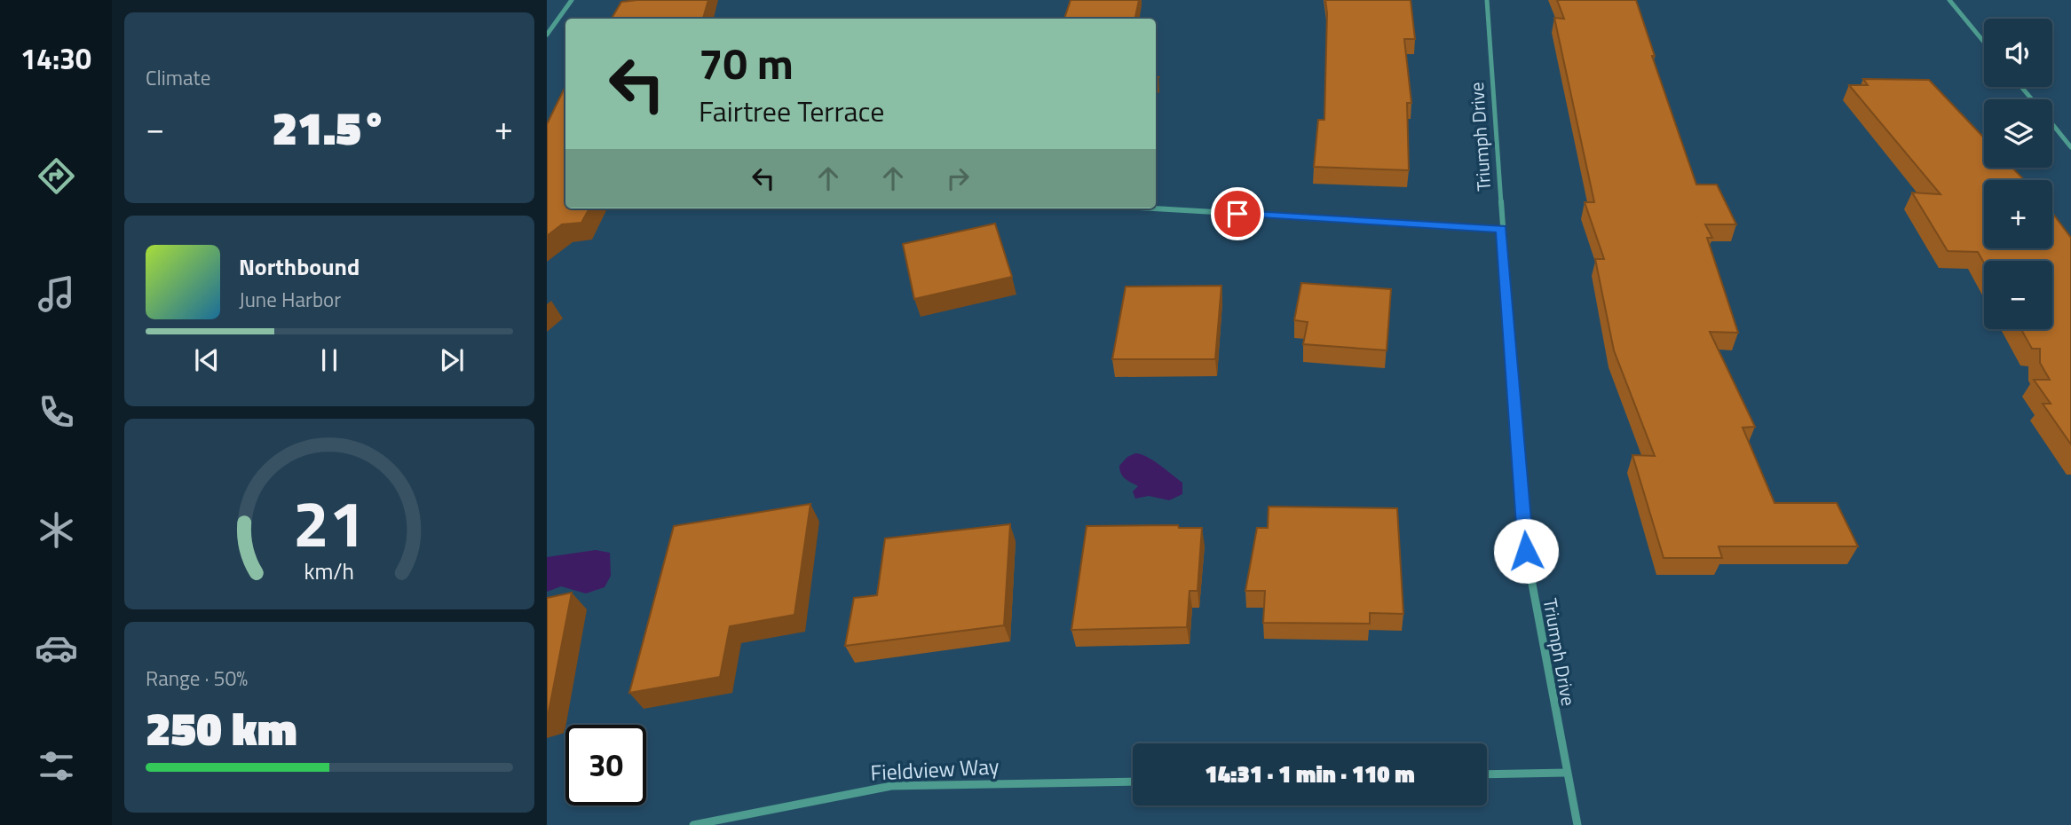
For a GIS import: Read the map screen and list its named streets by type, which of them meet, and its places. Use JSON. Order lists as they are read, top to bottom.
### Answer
{
  "streets": {
    "street": ["Triumph Drive", "Fieldview Way"]
  },
  "page": {
    "tabs": "14:30",
    "tile": [
      "Climate",
      ["Range · 50%", "250 km"]
    ],
    "map_buttons": ["+", "−"],
    "turn": ["70 m", "Fairtree Terrace"],
    "heat": ["−", "21.5°", "+"],
    "song": ["Northbound", "June Harbor"],
    "limit": "30",
    "trip": "14:31 · 1 min · 110 m",
    "gauge": ["21", "km/h"]
  }
}
